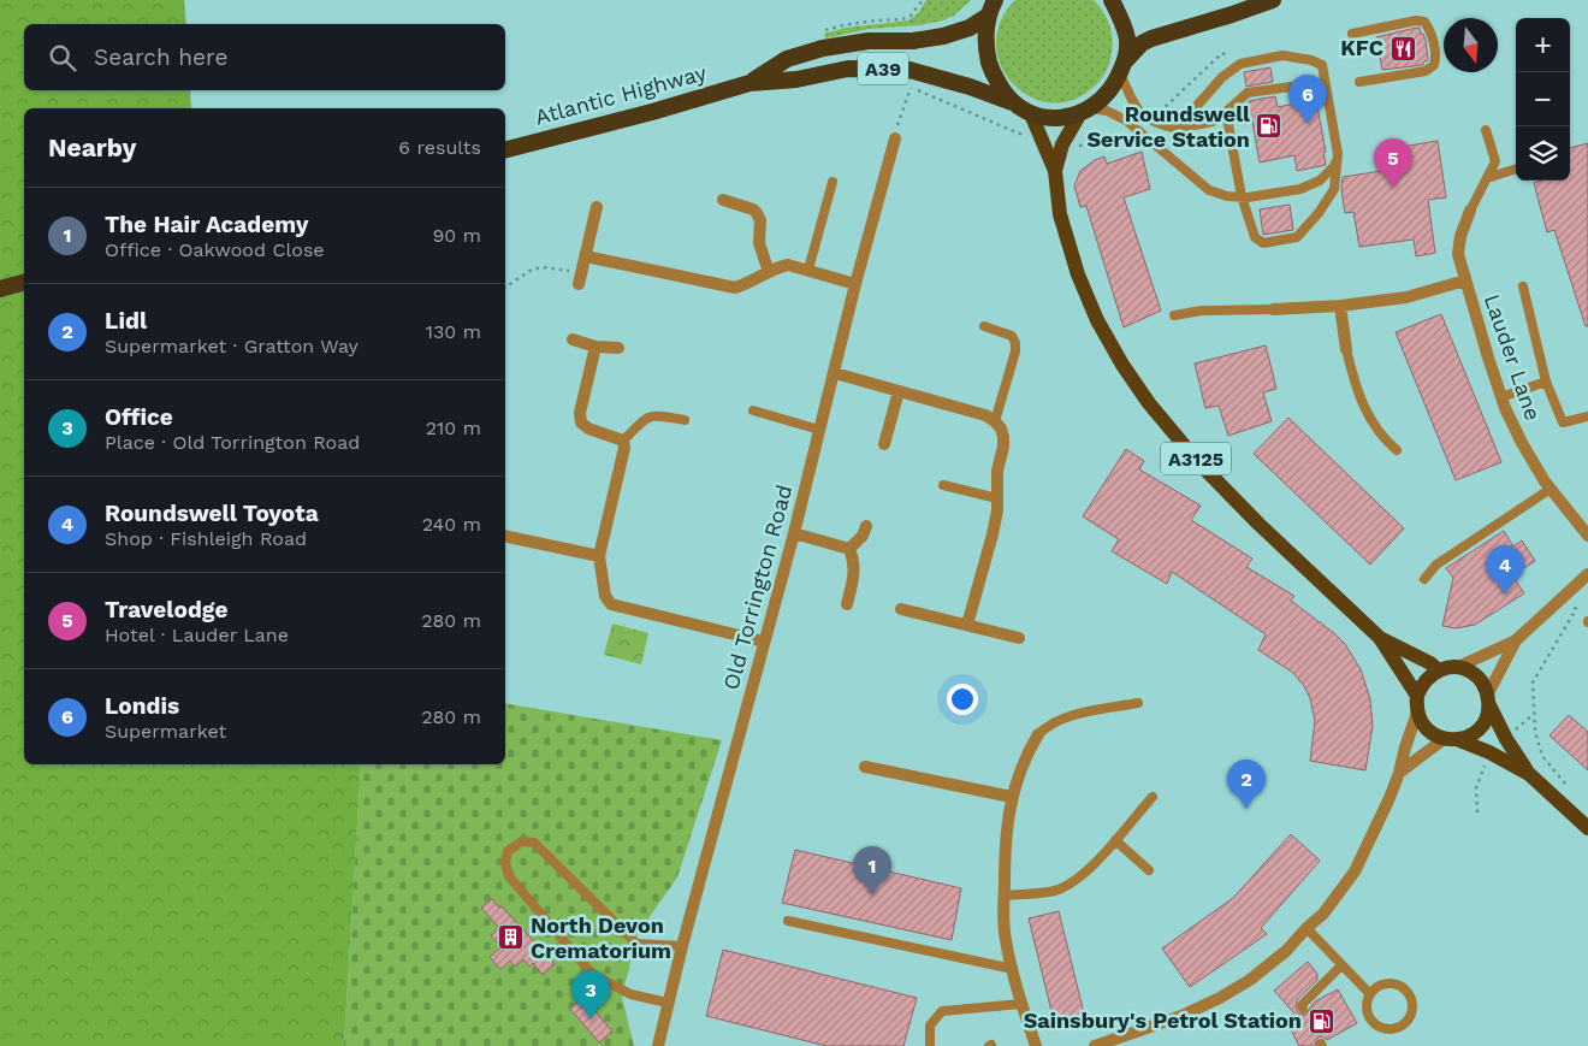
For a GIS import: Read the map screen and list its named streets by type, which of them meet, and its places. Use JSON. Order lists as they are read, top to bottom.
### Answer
{
  "streets": {
    "highway": ["A39", "Atlantic Highway"],
    "main road": ["A3125"],
    "street": ["Lauder Lane", "Old Torrington Road"]
  },
  "places": {
    "restaurant": ["KFC"],
    "fuel station": ["Roundswell Service Station", "Sainsbury's Petrol Station"],
    "building": ["North Devon Crematorium"]
  },
  "north": "bottom",
  "page": {
    "map_buttons": ["+", "−"],
    "search": "Search here",
    "pins": [
      "6",
      "5",
      "4",
      "2",
      "1",
      "3"
    ],
    "heading": ["Nearby", "6 results"],
    "list": [
      {
        "mark": "1",
        "name": "The Hair Academy",
        "note": "Office · Oakwood Close",
        "value": "90 m"
      },
      {
        "mark": "2",
        "name": "Lidl",
        "note": "Supermarket · Gratton Way",
        "value": "130 m"
      },
      {
        "mark": "3",
        "name": "Office",
        "note": "Place · Old Torrington Road",
        "value": "210 m"
      },
      {
        "mark": "4",
        "name": "Roundswell Toyota",
        "note": "Shop · Fishleigh Road",
        "value": "240 m"
      },
      {
        "mark": "5",
        "name": "Travelodge",
        "note": "Hotel · Lauder Lane",
        "value": "280 m"
      },
      {
        "mark": "6",
        "name": "Londis",
        "note": "Supermarket",
        "value": "280 m"
      }
    ]
  }
}
